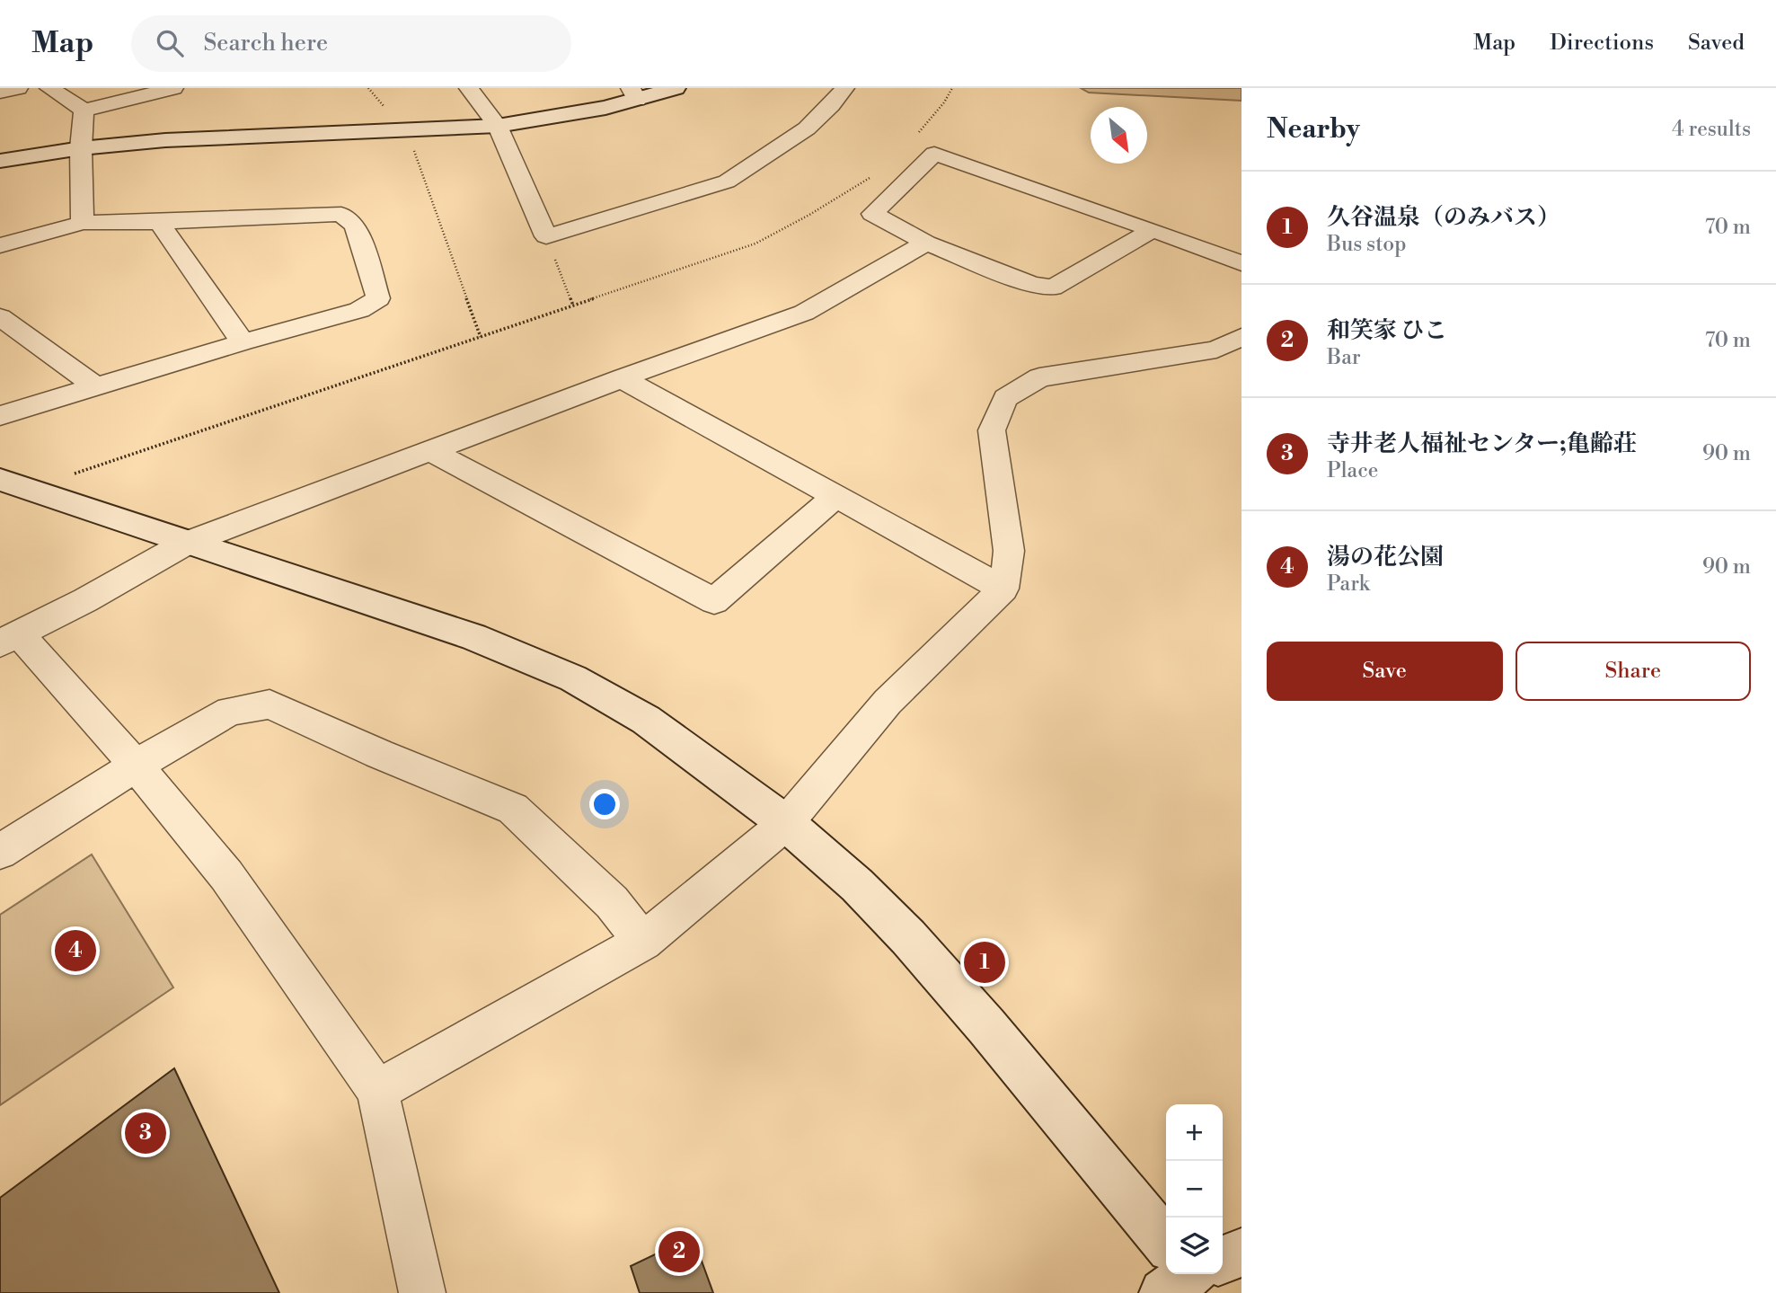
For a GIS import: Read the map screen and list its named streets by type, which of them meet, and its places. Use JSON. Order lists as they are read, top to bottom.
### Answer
{
  "north": "bottom right",
  "page": {
    "header": "Map",
    "search": "Search here",
    "nav": ["Map", "Directions", "Saved"],
    "heading": ["Nearby", "4 results"],
    "list": [
      {
        "mark": "1",
        "name": "久谷温泉（のみバス）",
        "note": "Bus stop",
        "value": "70 m"
      },
      {
        "mark": "2",
        "name": "和笑家 ひこ",
        "note": "Bar",
        "value": "70 m"
      },
      {
        "mark": "3",
        "name": "寺井老人福祉センター;亀齢荘",
        "note": "Place",
        "value": "90 m"
      },
      {
        "mark": "4",
        "name": "湯の花公園",
        "note": "Park",
        "value": "90 m"
      }
    ],
    "buttons": ["Save", "Share"],
    "pins": [
      "4",
      "1",
      "3",
      "2"
    ],
    "map_buttons": ["+", "−"]
  }
}
